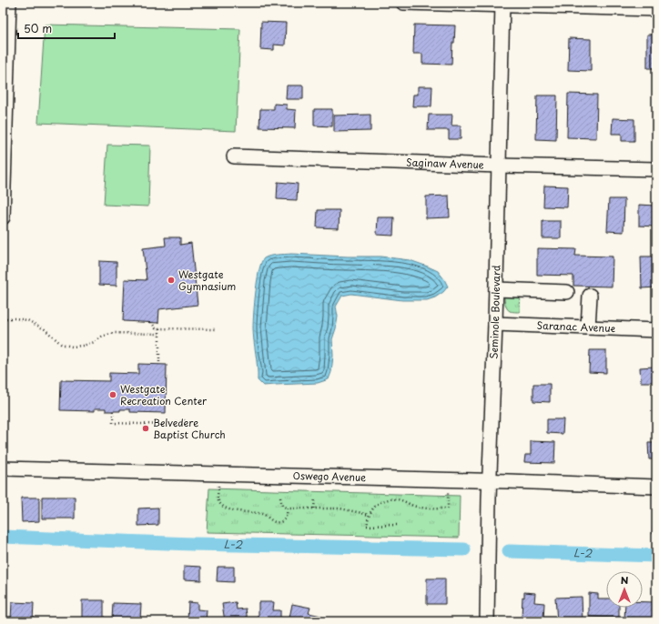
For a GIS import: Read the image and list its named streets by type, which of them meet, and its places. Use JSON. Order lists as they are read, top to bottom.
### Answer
{
  "streets": {
    "street": [
      "Saginaw Avenue",
      "Seminole Boulevard",
      "Saranac Avenue",
      "Oswego Avenue"
    ]
  },
  "crossings": [
    ["Saginaw Avenue", "Seminole Boulevard"],
    ["Seminole Boulevard", "Saranac Avenue"],
    ["Seminole Boulevard", "Oswego Avenue"]
  ],
  "water": ["L-2"],
  "places": ["Westgate Gymnasium", "Westgate Recreation Center", "Belvedere Baptist Church"],
  "scale_bar": "50 m",
  "north": "top"
}
